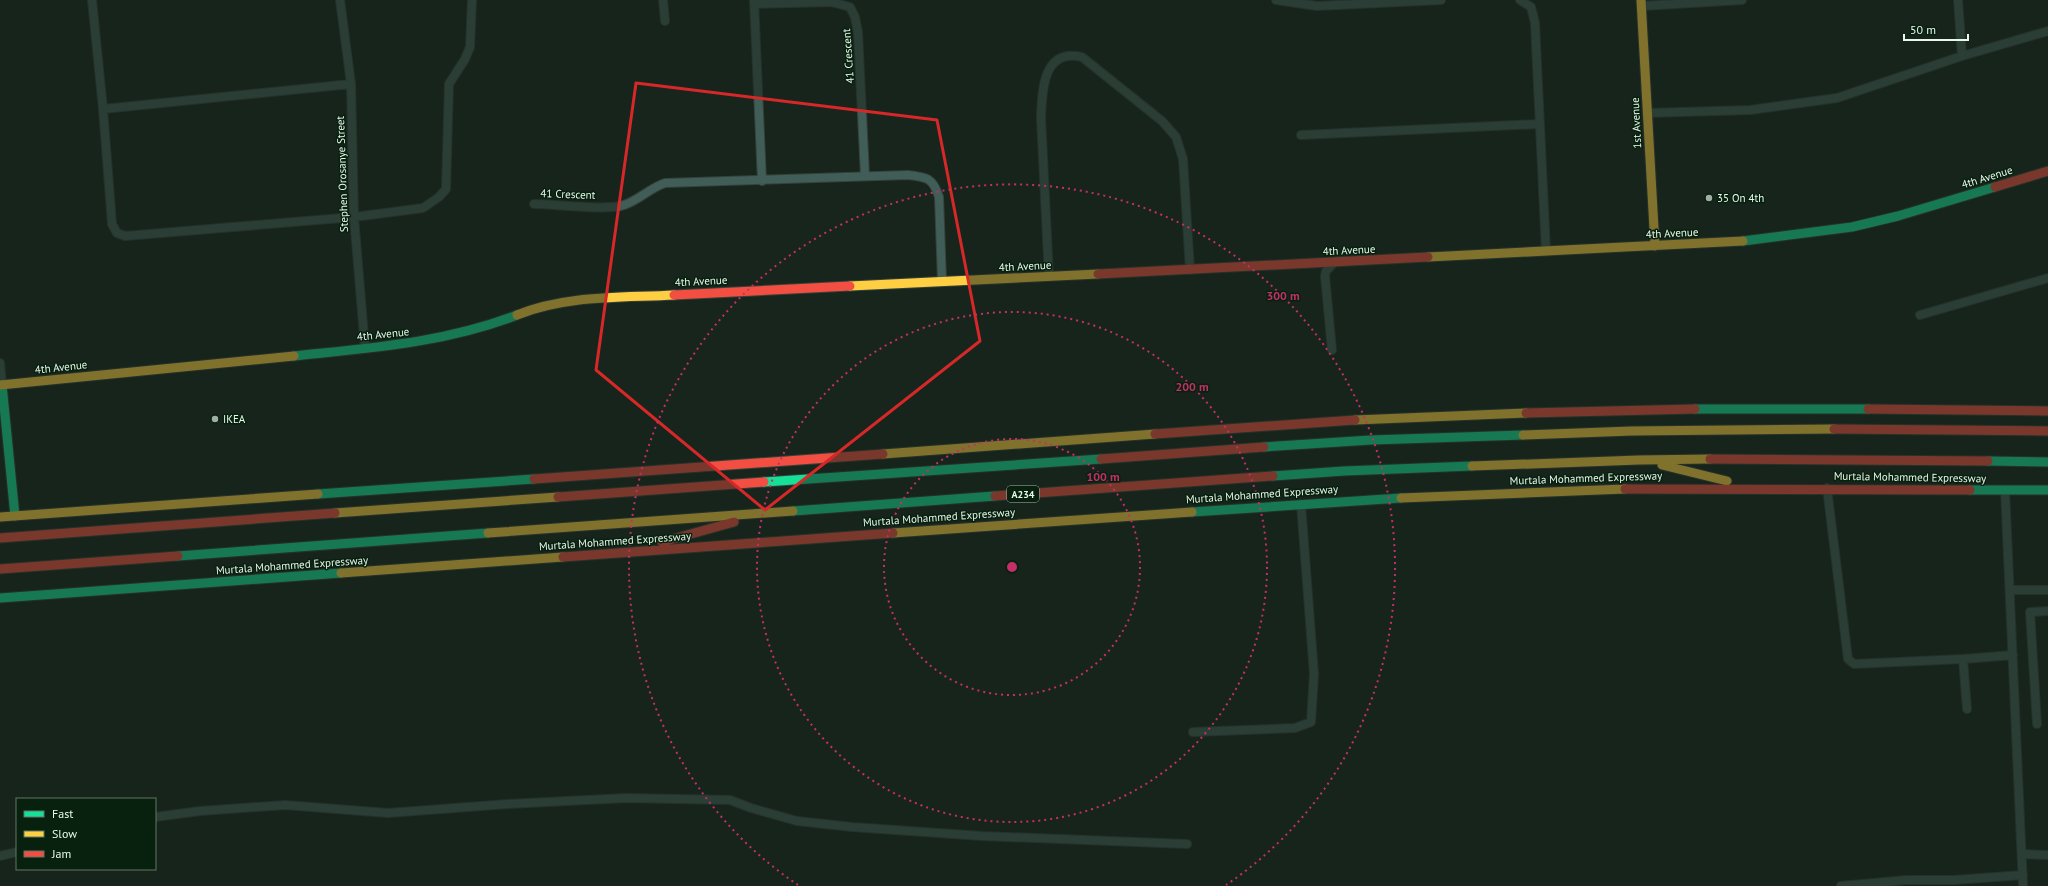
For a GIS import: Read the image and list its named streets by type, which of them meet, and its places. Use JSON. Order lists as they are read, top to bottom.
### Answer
{
  "streets": {
    "main road": [
      "1st Avenue",
      "4th Avenue",
      "Murtala Mohammed Expressway",
      "A234"
    ],
    "street": ["41 Crescent", "Stephen Orosanye Street"]
  },
  "crossings": [
    ["41 Crescent", "4th Avenue"],
    ["1st Avenue", "4th Avenue"],
    ["Stephen Orosanye Street", "4th Avenue"]
  ],
  "places": ["35 On 4th", "IKEA"],
  "legend": ["Fast", "Slow", "Jam"],
  "scale_bar": "50 m",
  "rings": ["300 m", "200 m", "100 m"]
}
